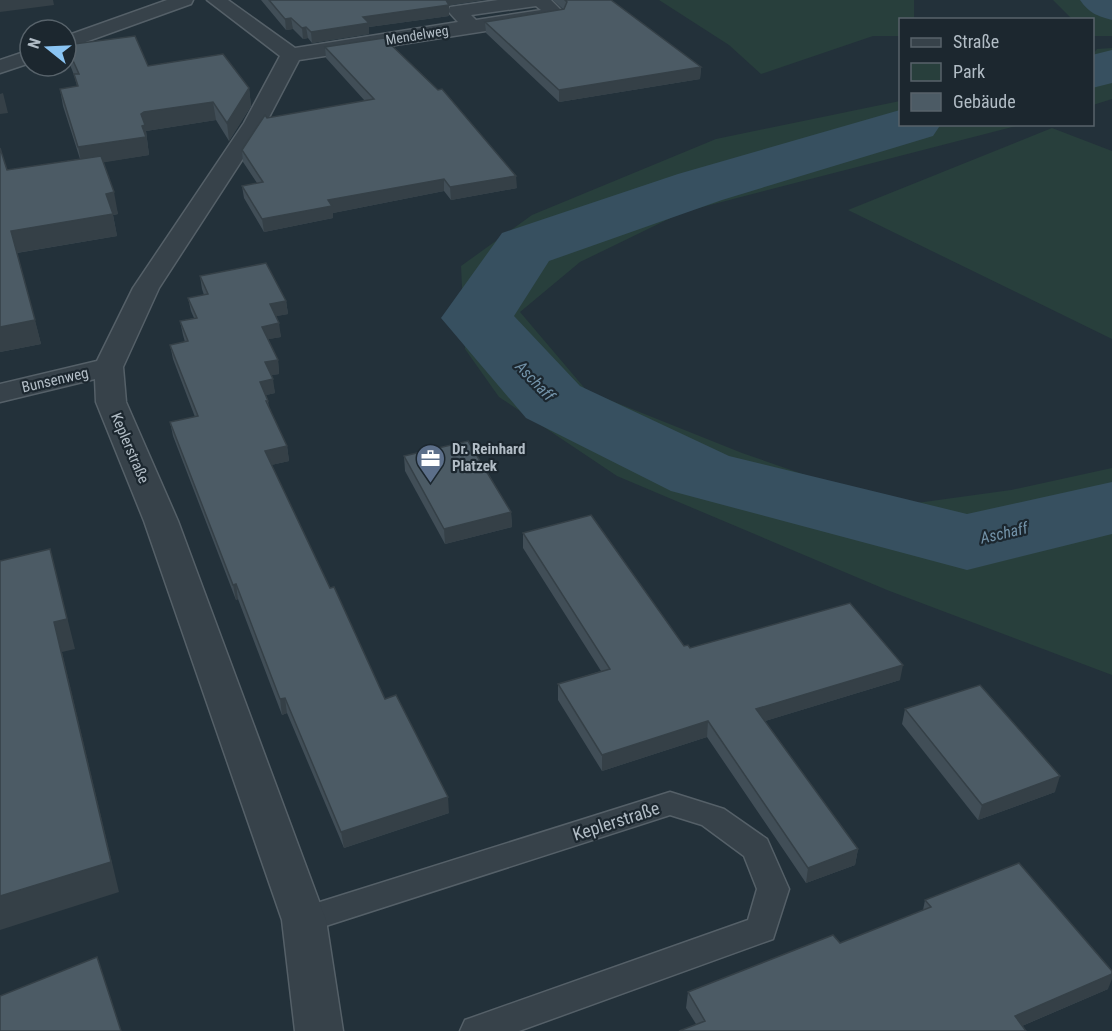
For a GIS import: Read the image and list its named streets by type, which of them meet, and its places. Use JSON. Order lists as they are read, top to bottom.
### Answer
{
  "streets": {
    "street": ["Mendelweg", "Bunsenweg", "Keplerstraße"]
  },
  "crossings": [
    ["Mendelweg", "Keplerstraße"],
    ["Bunsenweg", "Keplerstraße"]
  ],
  "water": ["Aschaff"],
  "places": {
    "office": ["Dr. Reinhard Platzek"]
  },
  "legend": ["Straße", "Park", "Gebäude"],
  "north": "left"
}
